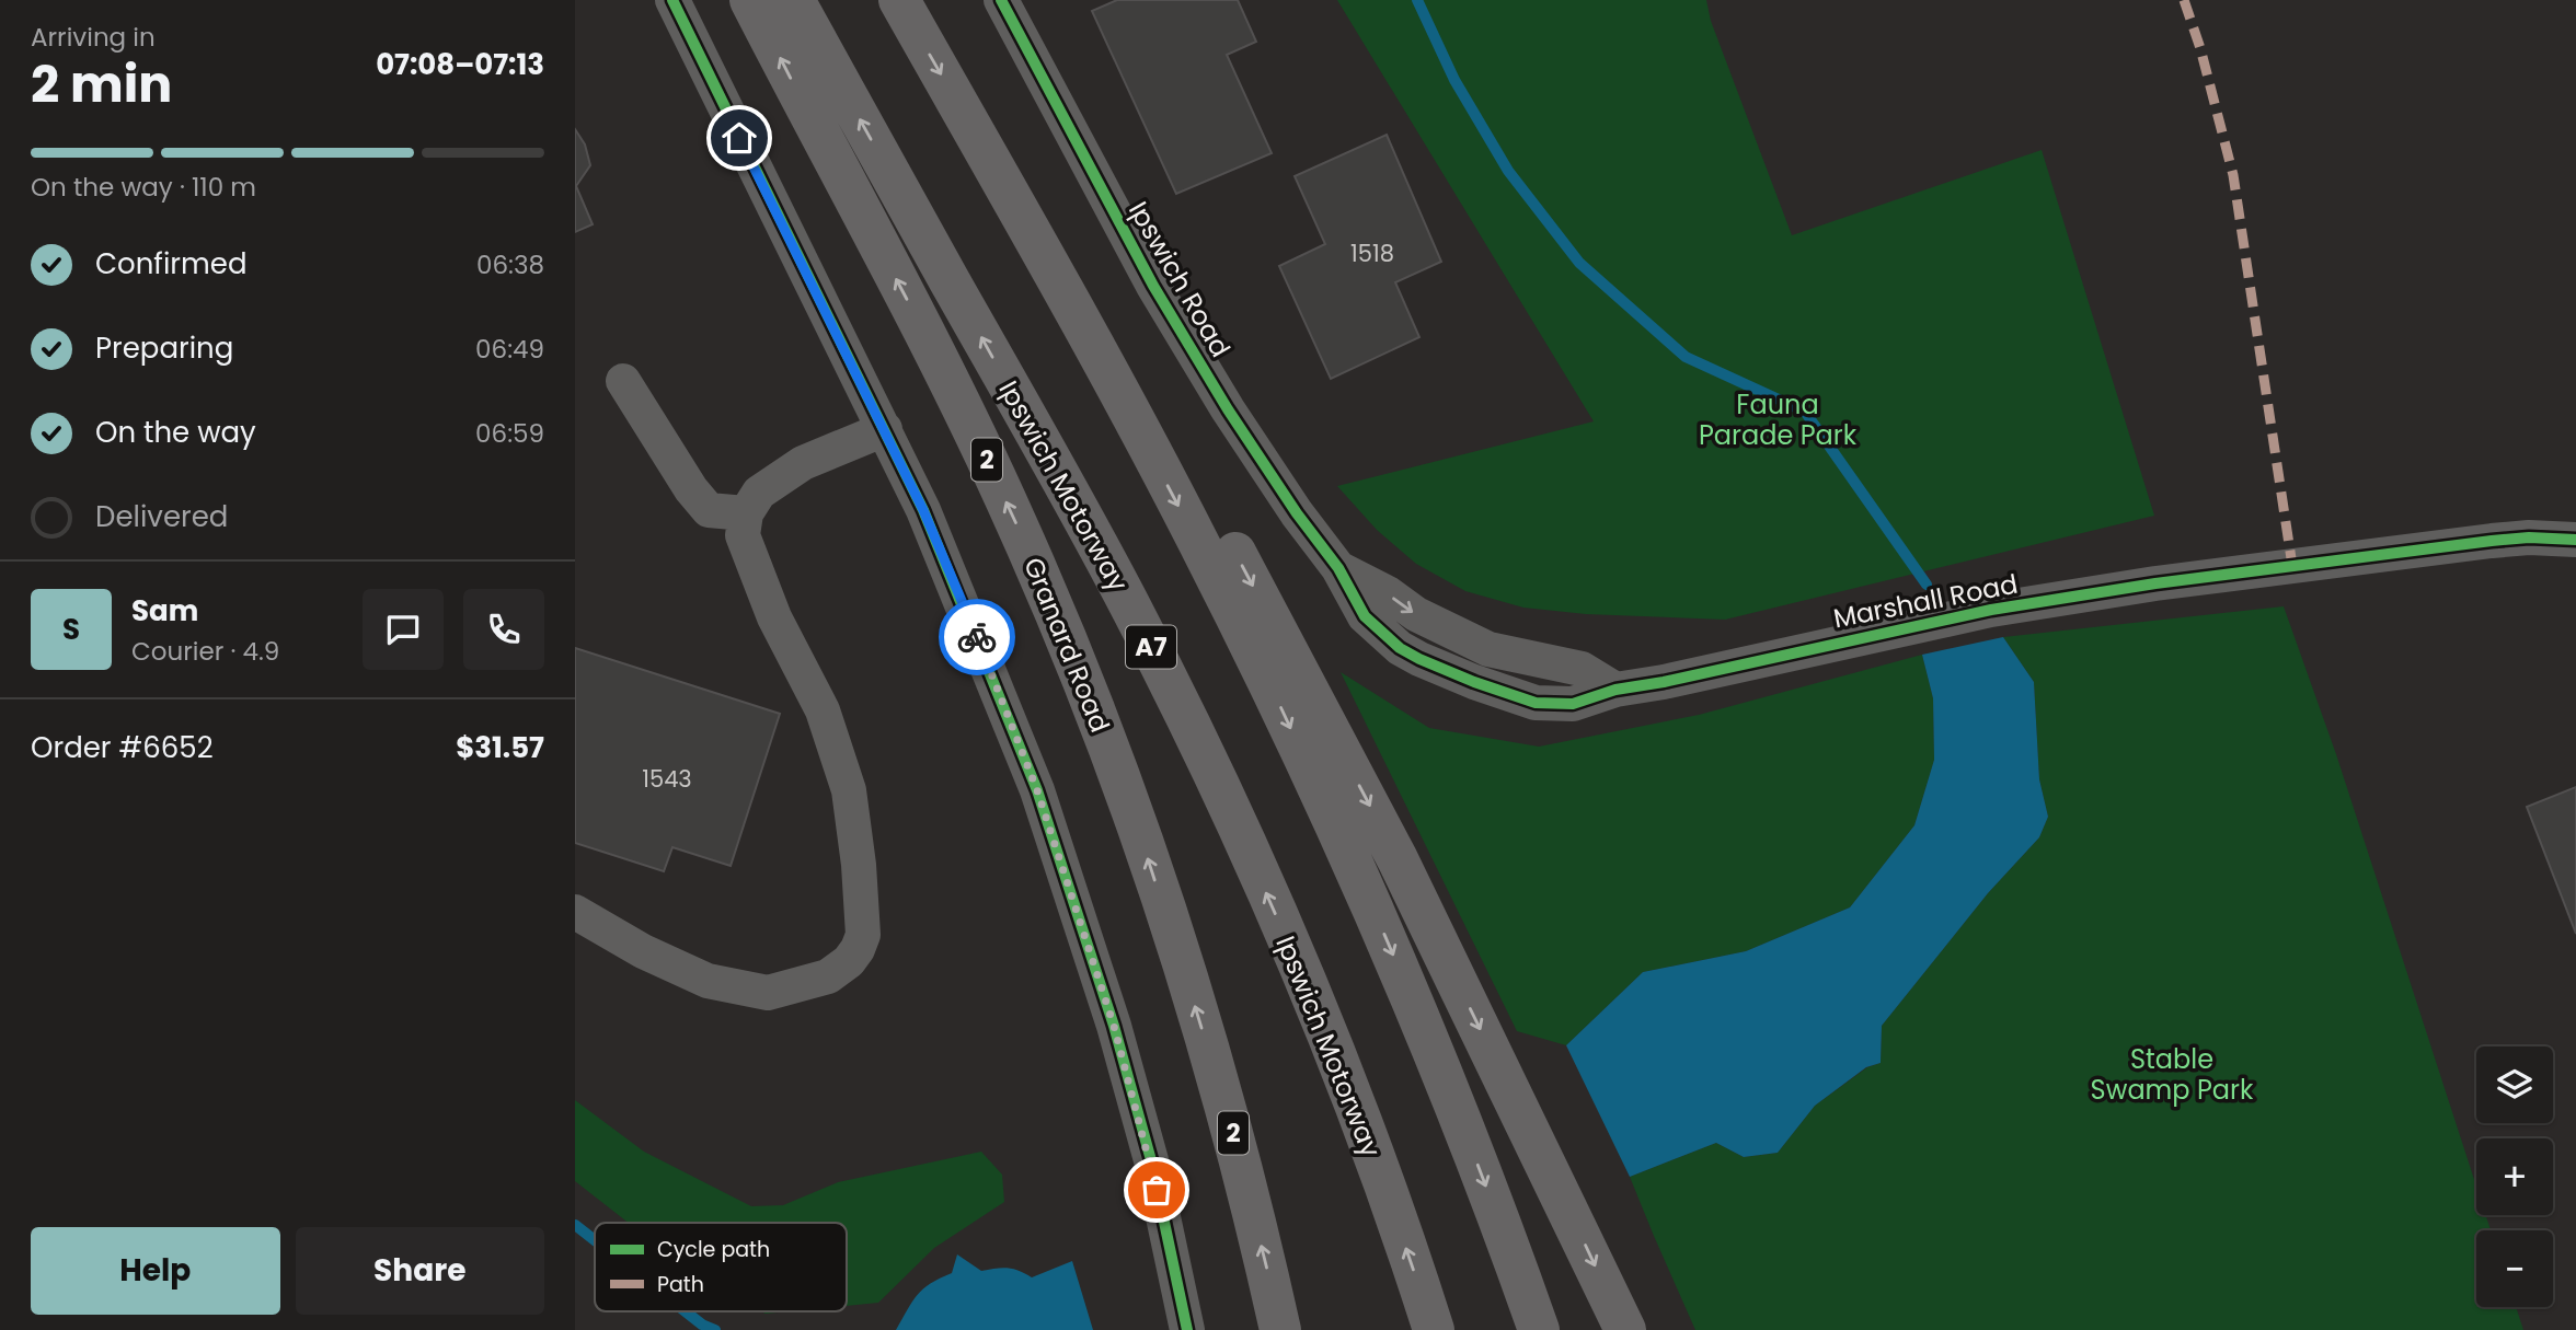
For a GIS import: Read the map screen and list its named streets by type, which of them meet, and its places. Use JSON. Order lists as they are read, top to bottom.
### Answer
{
  "streets": {
    "highway": [
      "2",
      "Ipswich Motorway",
      "Granard Road",
      "A7"
    ],
    "street": ["Ipswich Road", "Marshall Road"]
  },
  "crossings": [
    ["Ipswich Road", "Marshall Road"]
  ],
  "parks": ["Fauna Parade Park", "Stable Swamp Park"],
  "house_numbers": ["1518", "1543"],
  "legend": ["Cycle path", "Path"],
  "page": {
    "heading": ["2 min", "Arriving in", "07:08–07:13"],
    "panel": [
      "Sam",
      "Courier · 4.9",
      "Order #6652",
      "$31.57"
    ],
    "bar": "On the way · 110 m",
    "list": [
      ["Confirmed", "06:38"],
      ["Preparing", "06:49"],
      ["On the way", "06:59"],
      "Delivered"
    ],
    "round": "S",
    "map_buttons": ["+", "−"],
    "buttons": ["Help", "Share"]
  }
}
